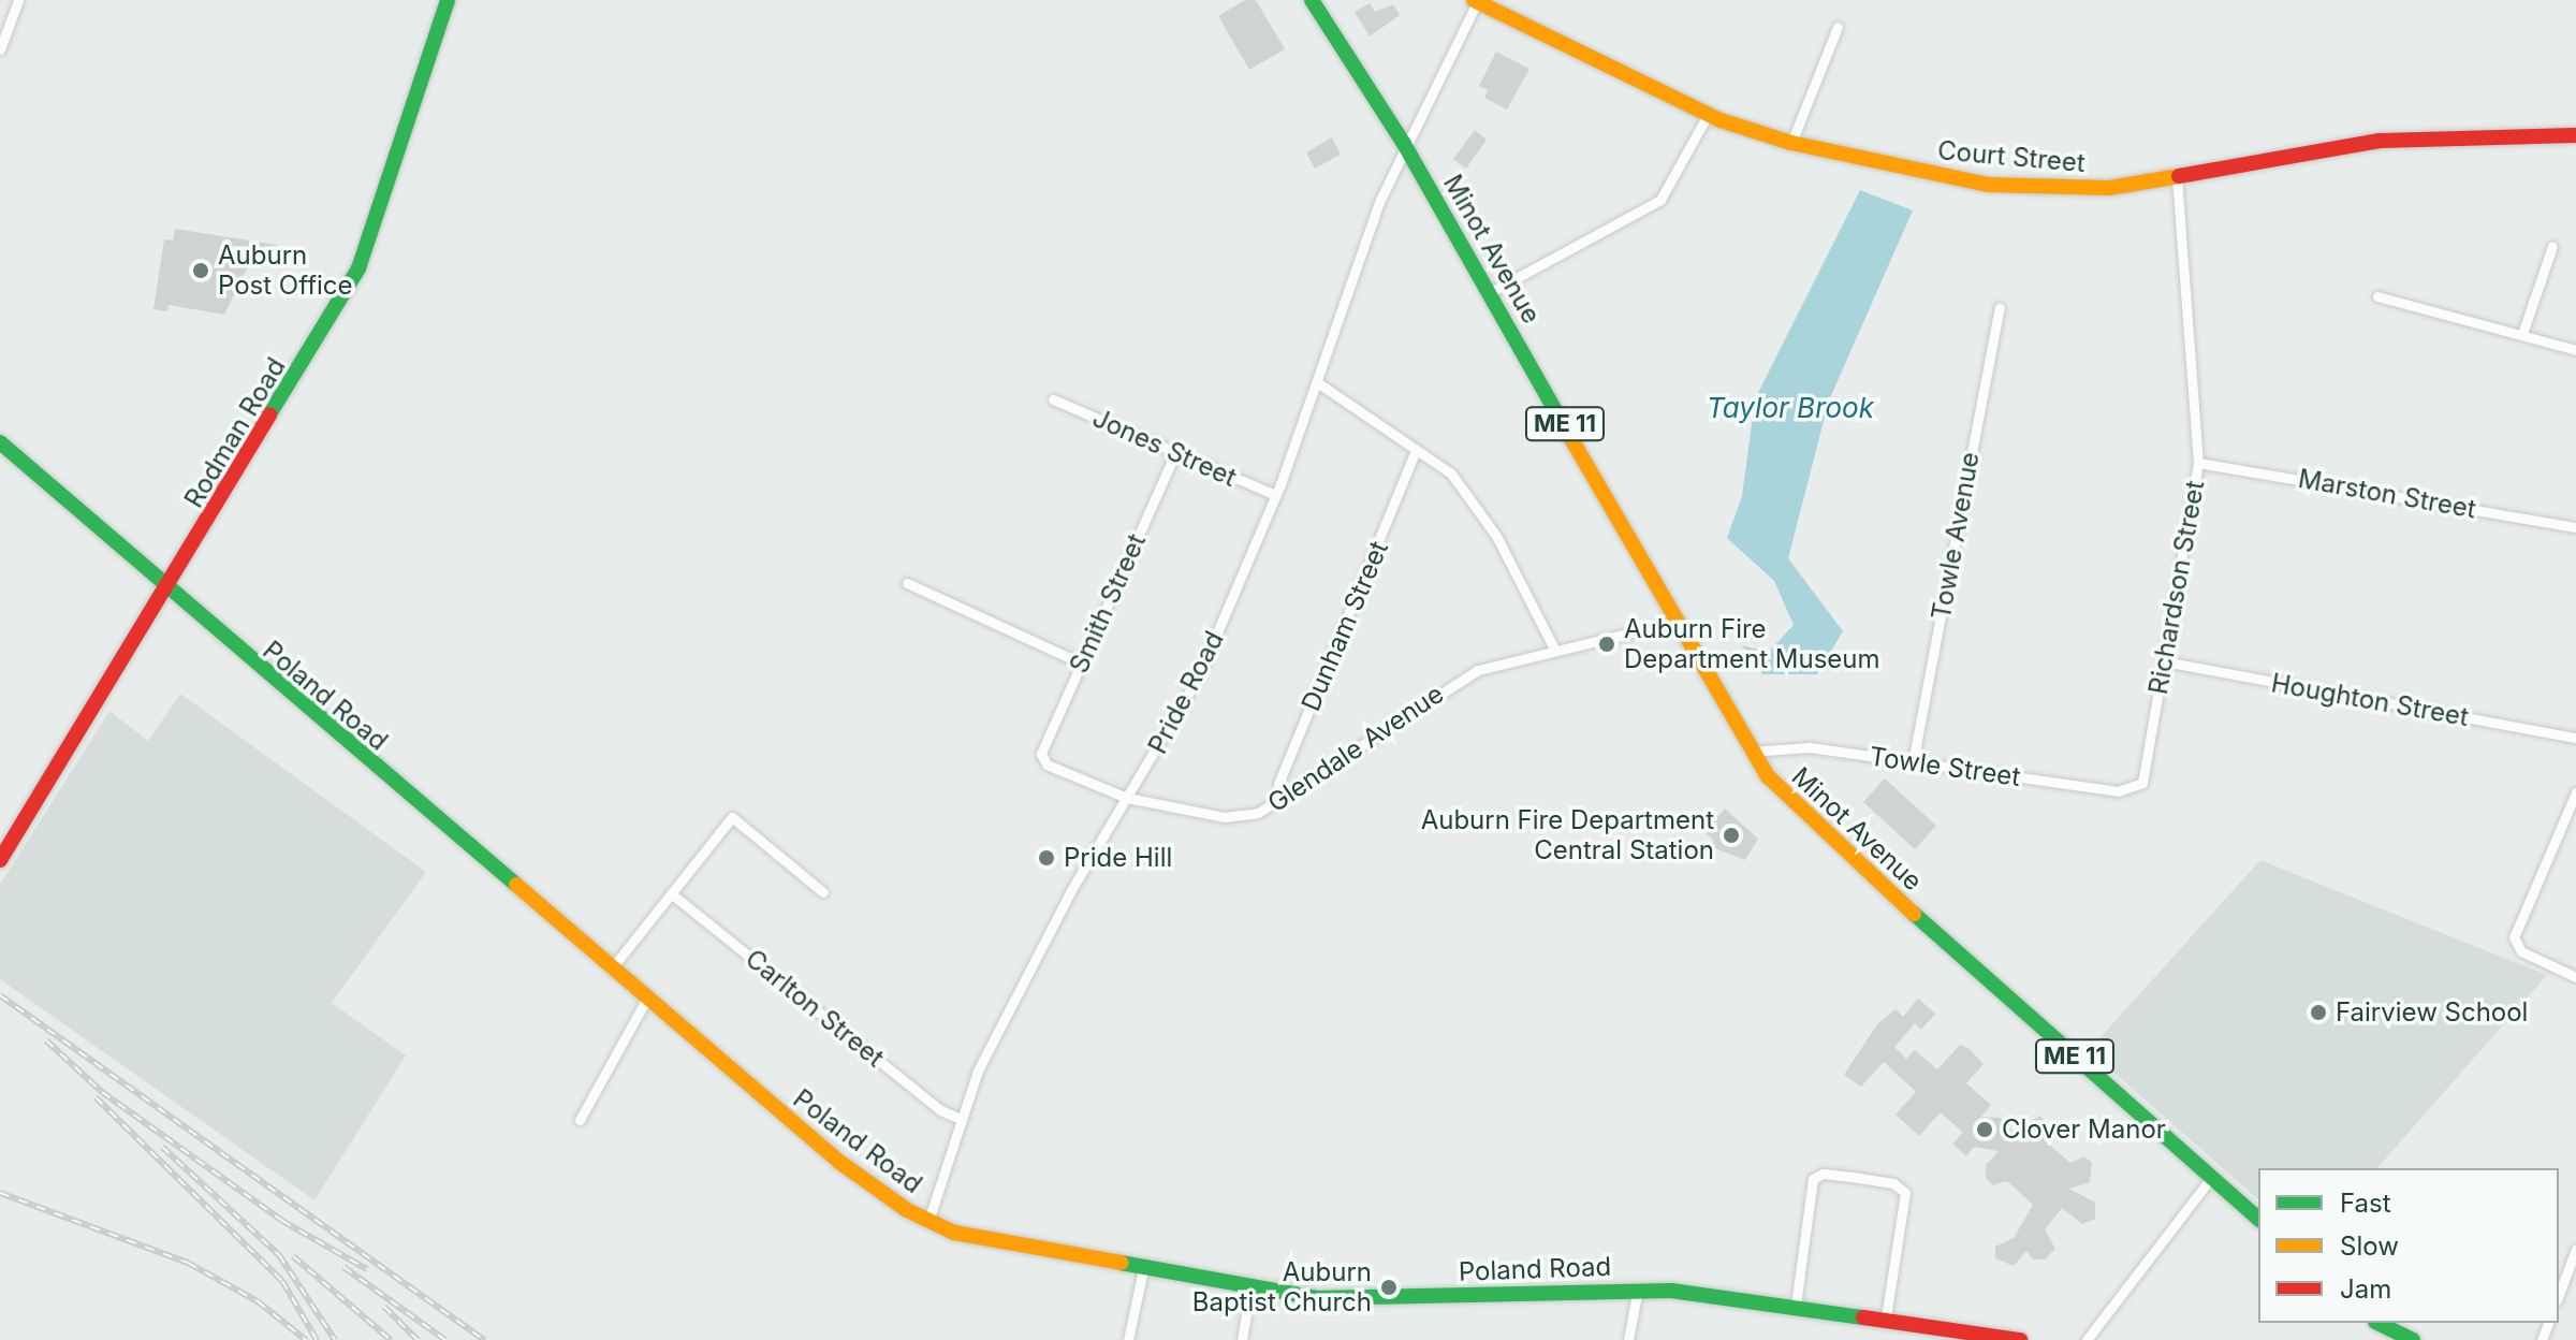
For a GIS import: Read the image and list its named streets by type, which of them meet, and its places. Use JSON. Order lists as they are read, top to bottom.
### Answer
{
  "streets": {
    "street": [
      "Court Street",
      "Minot Avenue",
      "ME 11",
      "Rodman Road",
      "Jones Street",
      "Marston Street",
      "Towle Avenue",
      "Richardson Street",
      "Smith Street",
      "Dunham Street",
      "Pride Road",
      "Poland Road",
      "Houghton Street",
      "Glendale Avenue",
      "Towle Street",
      "Carlton Street"
    ]
  },
  "crossings": [
    ["Court Street", "Richardson Street"],
    ["Court Street", "Pride Road"],
    ["Minot Avenue", "Pride Road"],
    ["Minot Avenue", "Glendale Avenue"],
    ["Minot Avenue", "Towle Street"],
    ["Rodman Road", "Poland Road"],
    ["Jones Street", "Smith Street"],
    ["Jones Street", "Pride Road"],
    ["Marston Street", "Richardson Street"],
    ["Towle Avenue", "Towle Street"],
    ["Richardson Street", "Houghton Street"],
    ["Richardson Street", "Towle Street"],
    ["Smith Street", "Glendale Avenue"],
    ["Dunham Street", "Glendale Avenue"],
    ["Pride Road", "Poland Road"],
    ["Pride Road", "Glendale Avenue"],
    ["Pride Road", "Carlton Street"]
  ],
  "water": ["Taylor Brook"],
  "places": [
    "Auburn Post Office",
    "Auburn Fire Department Museum",
    "Auburn Fire Department Central Station",
    "Pride Hill",
    "Fairview School",
    "Clover Manor",
    "Auburn Baptist Church"
  ],
  "legend": ["Fast", "Slow", "Jam"]
}
